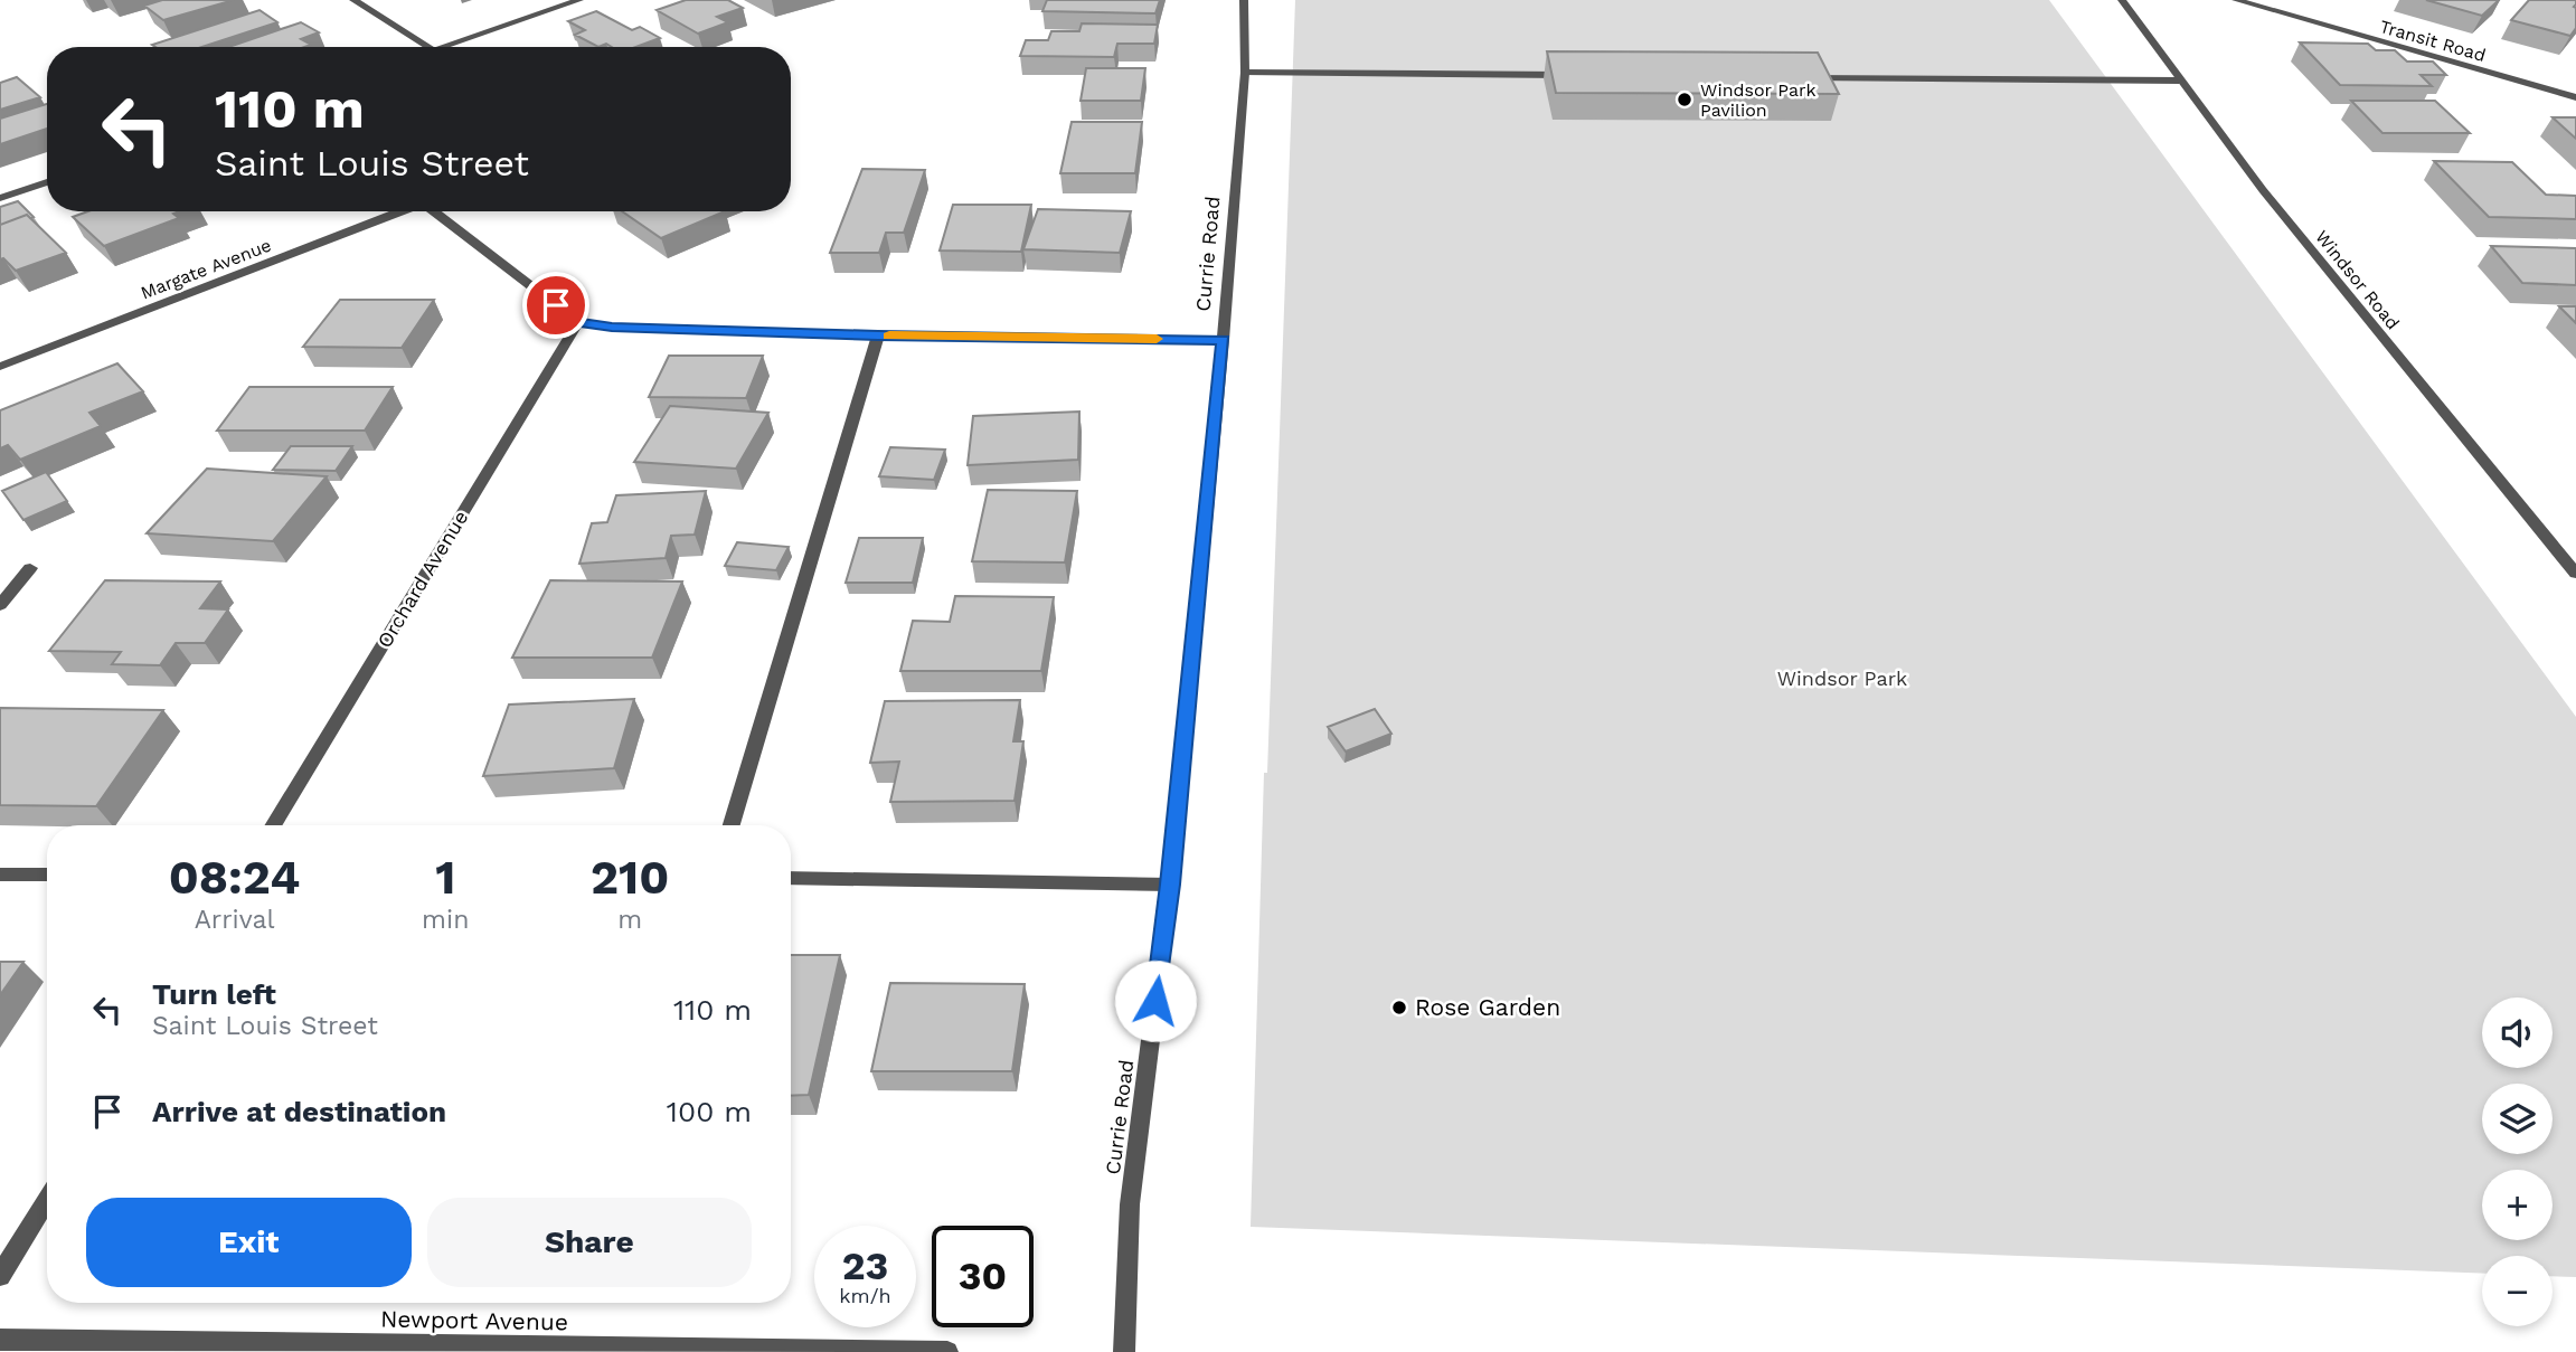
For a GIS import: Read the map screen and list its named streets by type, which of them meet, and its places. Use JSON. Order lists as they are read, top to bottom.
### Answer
{
  "streets": {
    "street": [
      "Transit Road",
      "Currie Road",
      "Margate Avenue",
      "Windsor Road",
      "Orchard Avenue",
      "Newport Avenue"
    ]
  },
  "parks": ["Windsor Park"],
  "places": ["Windsor Park Pavilion", "Rose Garden"],
  "page": {
    "turn": ["110 m", "Saint Louis Street"],
    "eta": [
      "08:24",
      "Arrival",
      "1",
      "min",
      "210",
      "m"
    ],
    "list": [
      {
        "name": "Turn left",
        "note": "Saint Louis Street",
        "value": "110 m"
      },
      {
        "name": "Arrive at destination",
        "value": "100 m"
      }
    ],
    "map_buttons": ["+", "−"],
    "buttons": ["Exit", "Share"],
    "speed": "23 km/h",
    "limit": "30"
  }
}
